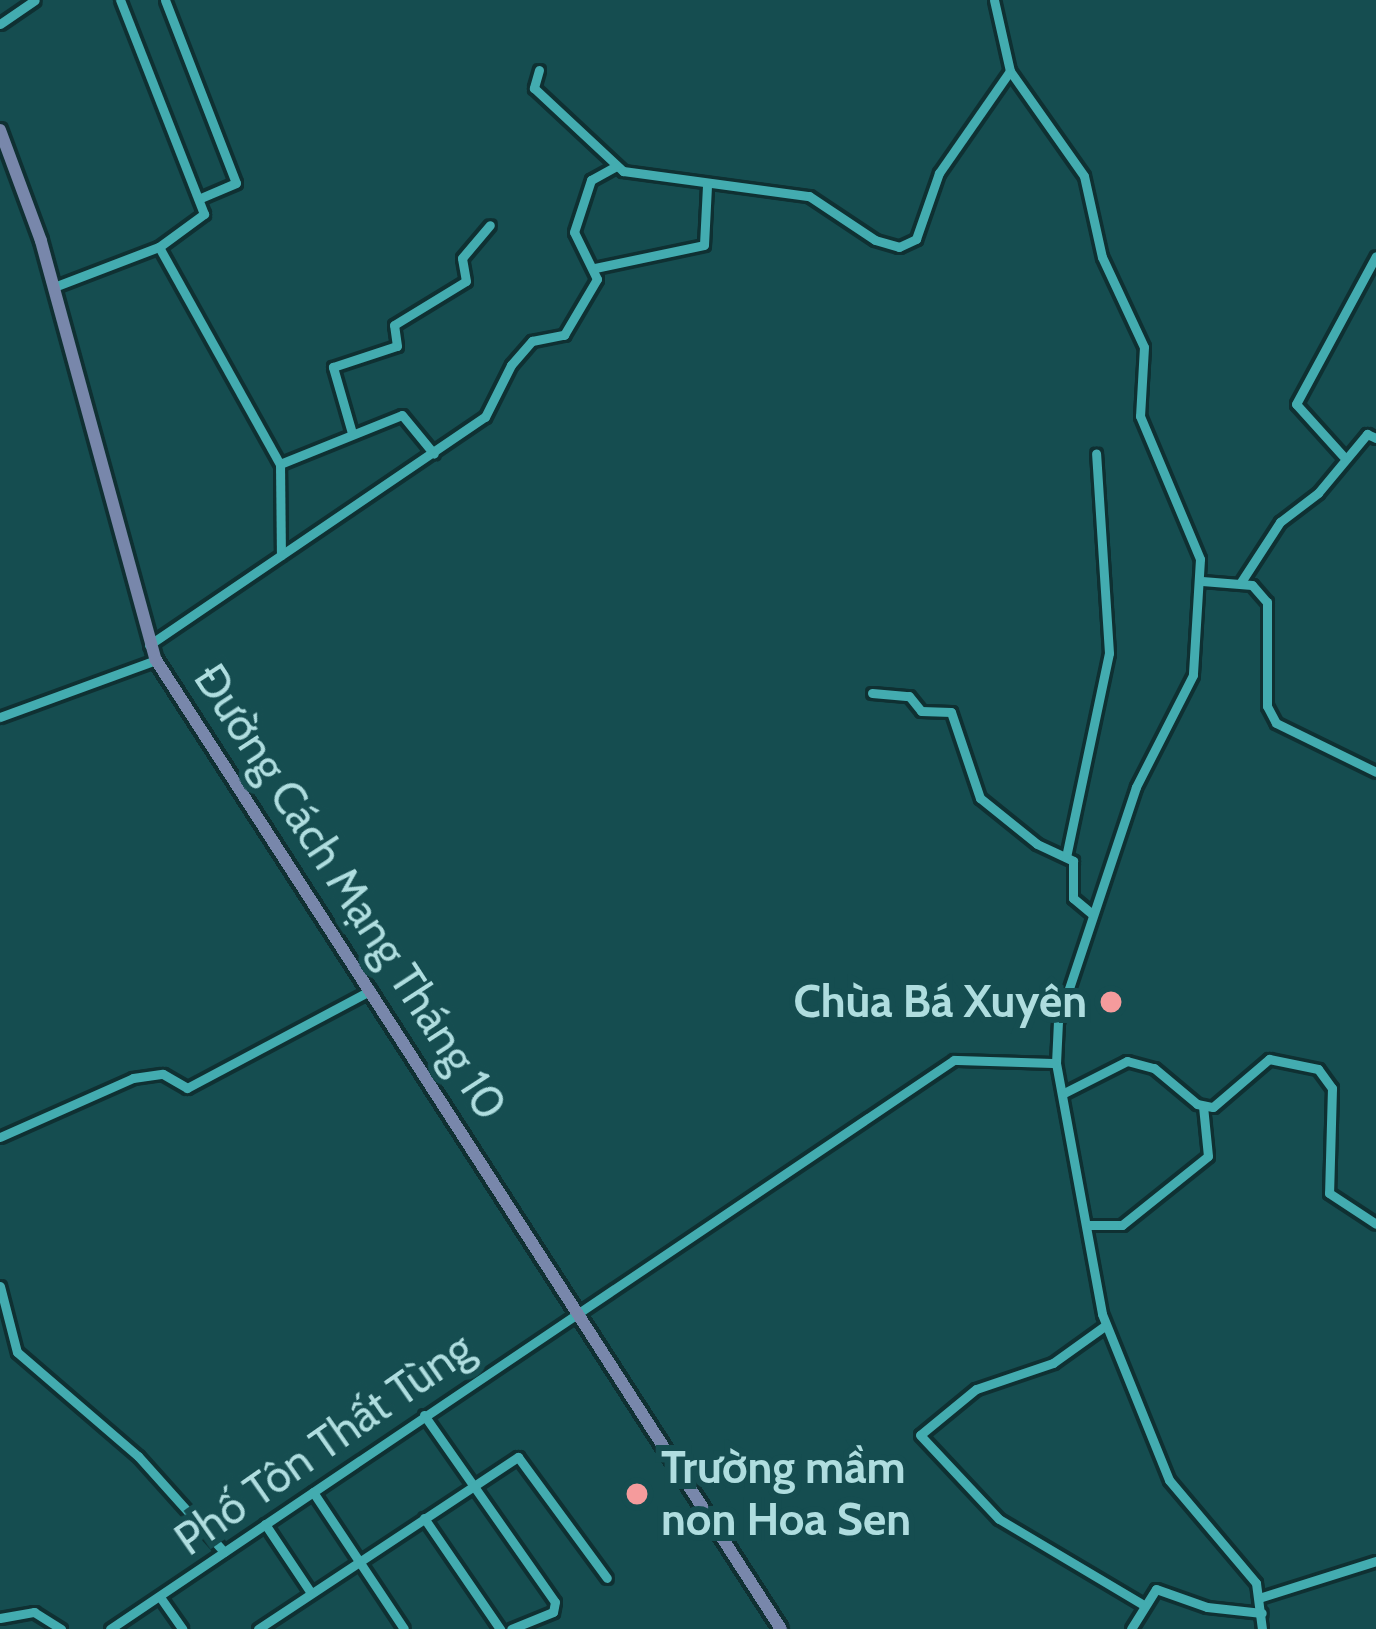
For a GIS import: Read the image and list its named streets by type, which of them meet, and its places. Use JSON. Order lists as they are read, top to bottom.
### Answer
{
  "streets": {
    "main road": ["Đường Cách Mạng Tháng 10"],
    "street": ["Phố Tôn Thất Tùng"]
  },
  "crossings": [
    ["Đường Cách Mạng Tháng 10", "Phố Tôn Thất Tùng"]
  ],
  "places": ["Chùa Bá Xuyên", "Trường mầm non Hoa Sen"]
}
